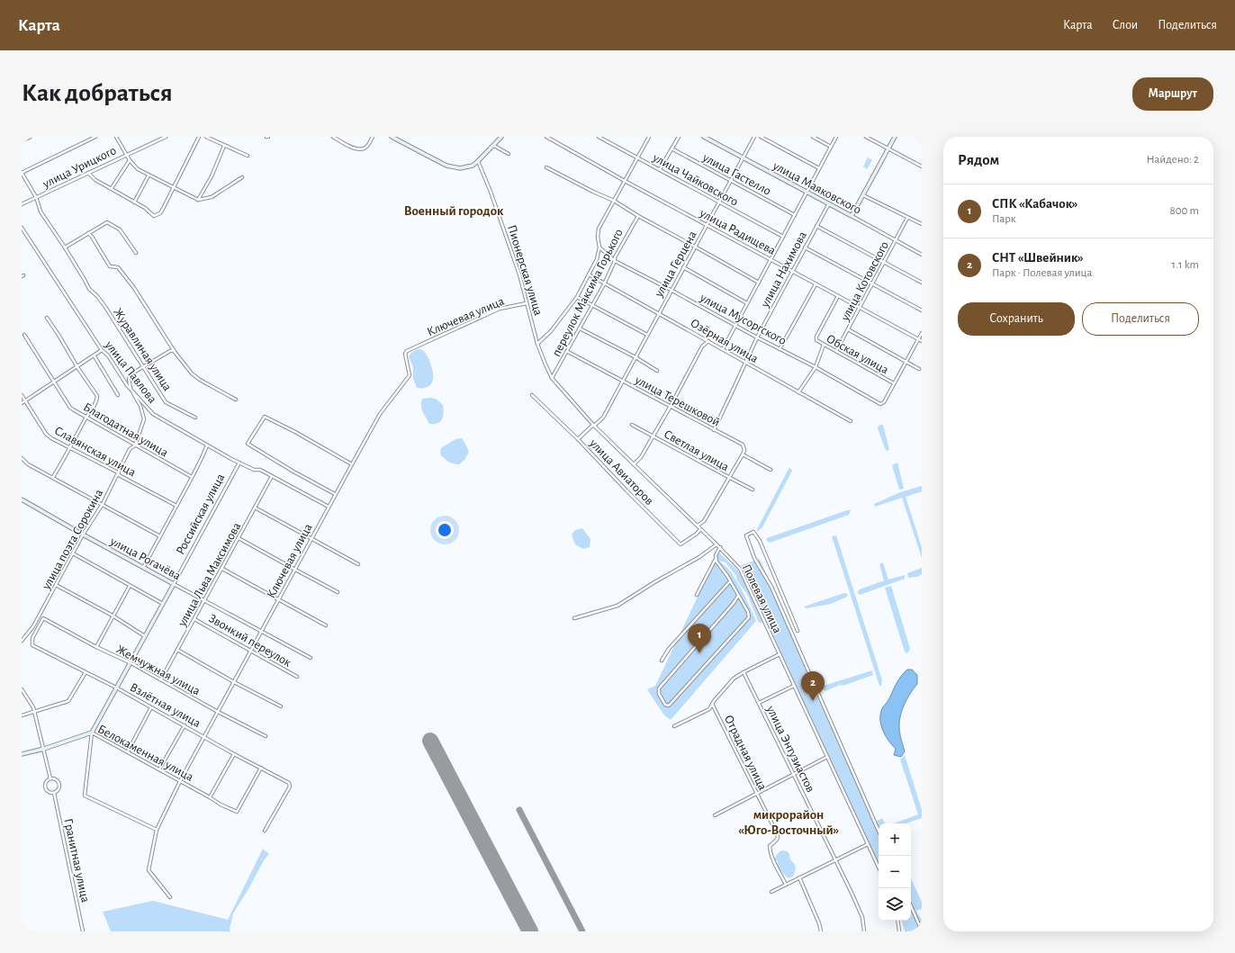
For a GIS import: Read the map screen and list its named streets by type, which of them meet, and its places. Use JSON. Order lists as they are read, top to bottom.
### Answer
{
  "streets": {
    "street": [
      "улица Урицкого",
      "улица Гастелло",
      "улица Чайковского",
      "улица Маяковского",
      "улица Радищева",
      "улица Герцена",
      "улица Нахимова",
      "Пионерская улица",
      "улица Котовского",
      "переулок Максима Горького",
      "Ключевая улица",
      "улица Мусоргского",
      "Озёрная улица",
      "Журавлиная улица",
      "Обская улица",
      "улица Павлова",
      "улица Терешковой",
      "Благодатная улица",
      "Светлая улица",
      "Славянская улица",
      "улица Авиаторов",
      "Российская улица",
      "улица поэта Сорокина",
      "улица Рогачёва",
      "улица Льва Максимова",
      "Полевая улица",
      "Звонкий переулок",
      "Жемчужная улица",
      "Взлётная улица",
      "улица Энтузиастов",
      "Белокаменная улица",
      "Отрадная улица",
      "Гранитная улица"
    ]
  },
  "crossings": [
    ["улица Урицкого", "Журавлиная улица"],
    ["улица Гастелло", "улица Герцена"],
    ["улица Чайковского", "улица Герцена"],
    ["улица Маяковского", "улица Герцена"],
    ["улица Маяковского", "улица Нахимова"],
    ["улица Маяковского", "улица Котовского"],
    ["улица Радищева", "улица Герцена"],
    ["улица Радищева", "улица Нахимова"],
    ["улица Радищева", "улица Котовского"],
    ["улица Радищева", "Обская улица"],
    ["улица Герцена", "улица Мусоргского"],
    ["улица Герцена", "Озёрная улица"],
    ["улица Герцена", "улица Терешковой"],
    ["улица Герцена", "улица Авиаторов"],
    ["улица Герцена", "Полевая улица"],
    ["улица Нахимова", "улица Мусоргского"],
    ["улица Нахимова", "Озёрная улица"],
    ["улица Нахимова", "улица Терешковой"],
    ["Пионерская улица", "Ключевая улица"],
    ["Пионерская улица", "Полевая улица"],
    ["улица Котовского", "Обская улица"],
    ["переулок Максима Горького", "улица Мусоргского"],
    ["переулок Максима Горького", "Озёрная улица"],
    ["переулок Максима Горького", "улица Терешковой"],
    ["переулок Максима Горького", "Полевая улица"],
    ["Ключевая улица", "улица Павлова"],
    ["Ключевая улица", "улица Рогачёва"],
    ["Ключевая улица", "Звонкий переулок"],
    ["Ключевая улица", "Жемчужная улица"],
    ["Ключевая улица", "Взлётная улица"],
    ["Ключевая улица", "Белокаменная улица"],
    ["улица Мусоргского", "Обская улица"],
    ["улица Павлова", "Российская улица"],
    ["улица Павлова", "улица поэта Сорокина"],
    ["улица Павлова", "улица Льва Максимова"],
    ["Благодатная улица", "улица поэта Сорокина"],
    ["Славянская улица", "улица поэта Сорокина"],
    ["улица Авиаторов", "Полевая улица"],
    ["Российская улица", "улица Рогачёва"],
    ["Российская улица", "Жемчужная улица"],
    ["Российская улица", "Взлётная улица"],
    ["Российская улица", "Белокаменная улица"],
    ["улица поэта Сорокина", "улица Рогачёва"],
    ["улица Рогачёва", "улица Льва Максимова"],
    ["улица Льва Максимова", "Звонкий переулок"],
    ["улица Льва Максимова", "Жемчужная улица"],
    ["Жемчужная улица", "Взлётная улица"],
    ["Взлётная улица", "Белокаменная улица"],
    ["Белокаменная улица", "Гранитная улица"]
  ],
  "districts": ["Военный городок", "микрорайон «Юго-Восточный»"],
  "page": {
    "header": "Карта",
    "nav": ["Карта", "Слои", "Поделиться"],
    "buttons": [
      "Маршрут",
      ["Сохранить", "Поделиться"]
    ],
    "title": "Как добраться",
    "heading": ["Рядом", "Найдено: 2"],
    "list": [
      {
        "mark": "1",
        "name": "СПК «Кабачок»",
        "note": "Парк",
        "value": "800 m"
      },
      {
        "mark": "2",
        "name": "СНТ «Швейник»",
        "note": "Парк · Полевая улица",
        "value": "1.1 km"
      }
    ],
    "pins": ["1", "2"],
    "map_buttons": ["+", "−"]
  }
}
